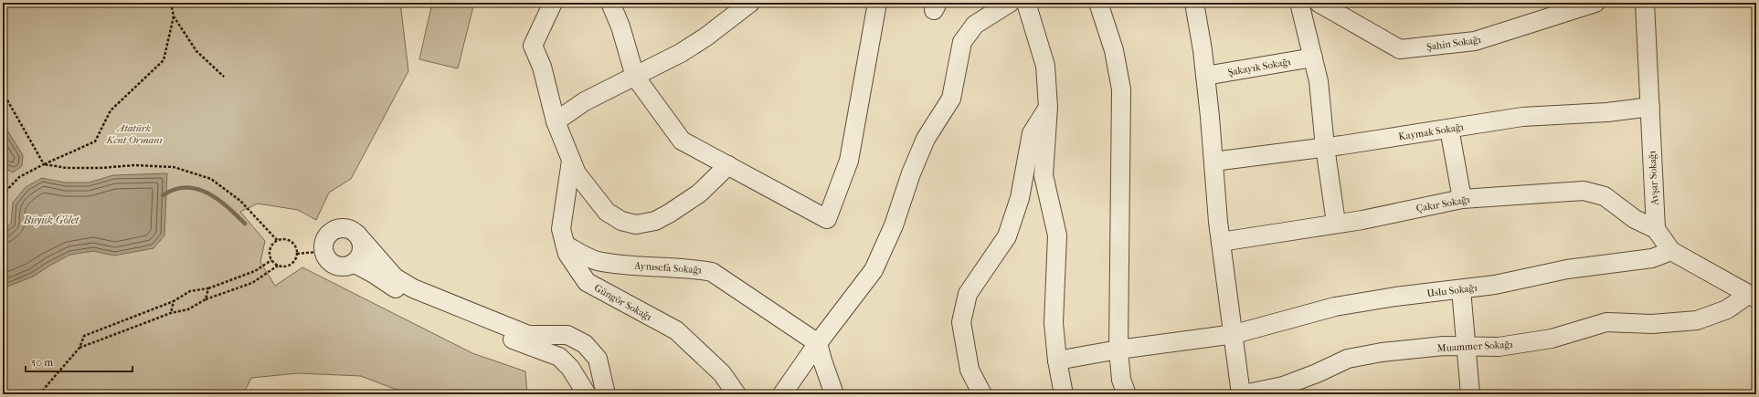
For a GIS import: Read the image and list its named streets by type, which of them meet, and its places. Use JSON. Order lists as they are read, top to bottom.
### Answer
{
  "streets": {
    "street": [
      "Şahin Sokağı",
      "Şakayık Sokağı",
      "Kaymak Sokağı",
      "Avşar Sokağı",
      "Çakır Sokağı",
      "Aynısefa Sokağı",
      "Uslu Sokağı",
      "Güngör Sokağı",
      "Muammer Sokağı"
    ]
  },
  "crossings": [
    ["Kaymak Sokağı", "Avşar Sokağı"],
    ["Avşar Sokağı", "Çakır Sokağı"],
    ["Aynısefa Sokağı", "Güngör Sokağı"]
  ],
  "water": ["Büyük Gölet"],
  "parks": ["Atatürk Kent Ormanı"],
  "scale_bar": "50 m"
}
